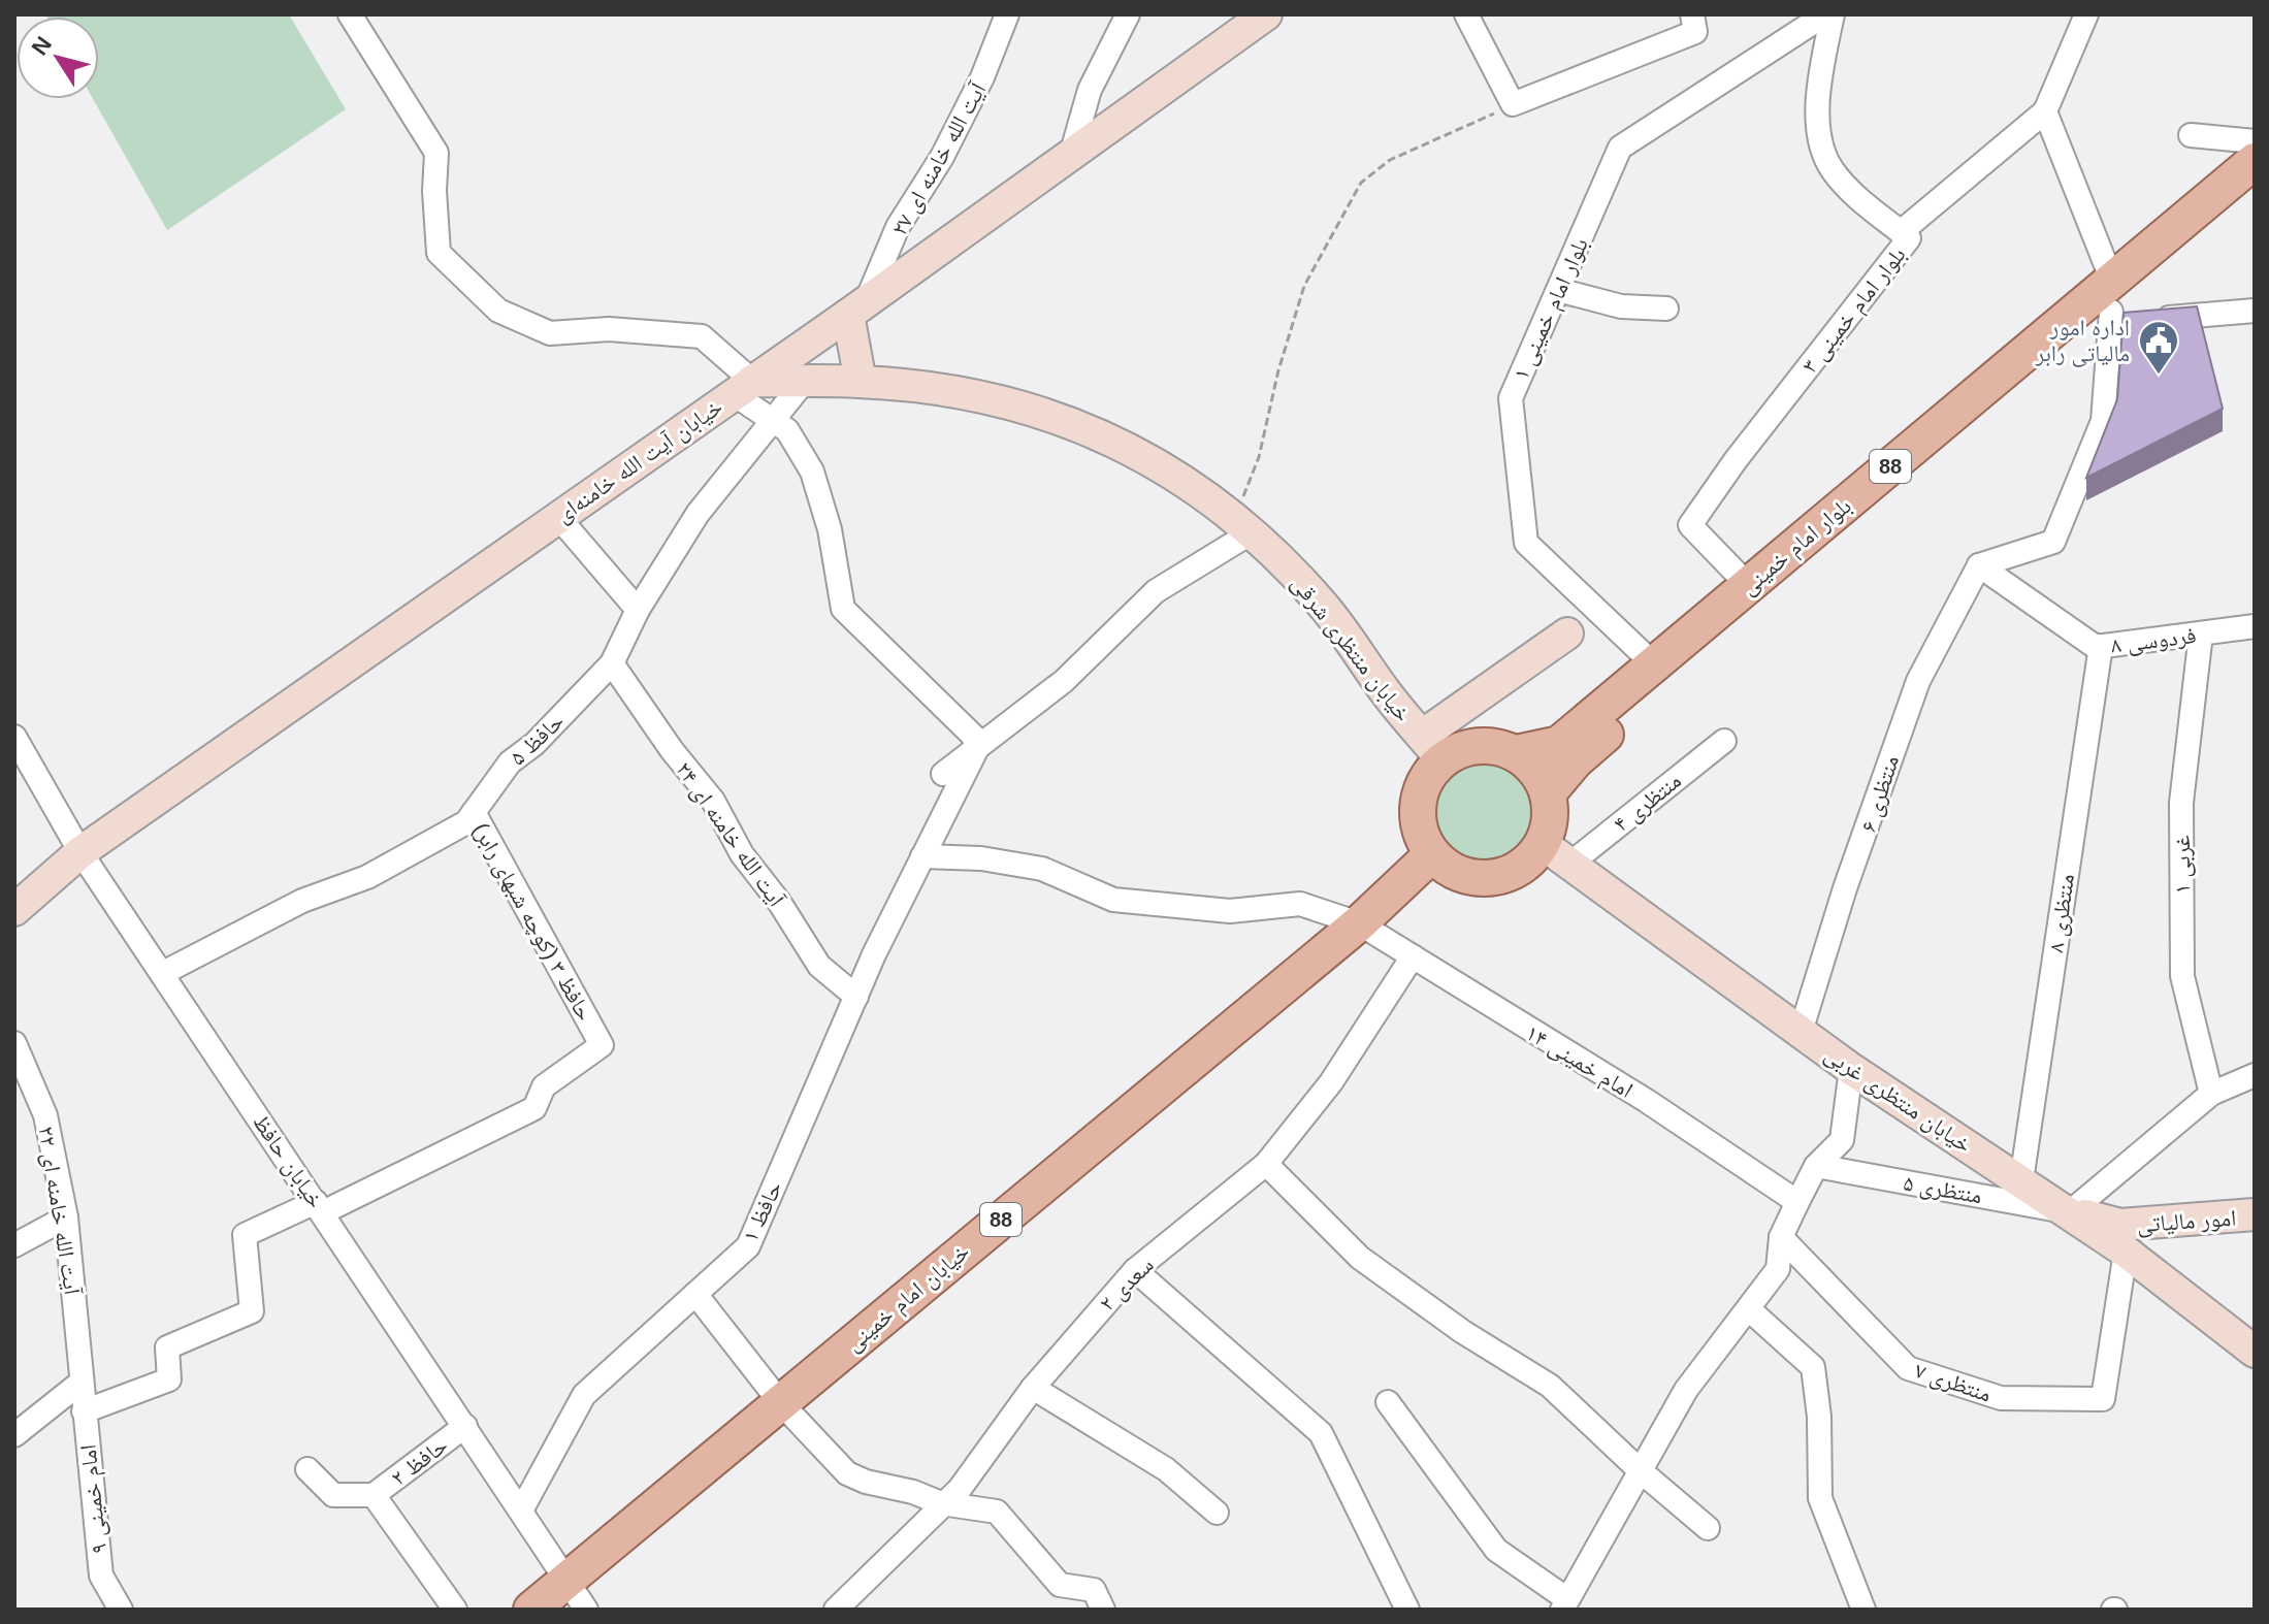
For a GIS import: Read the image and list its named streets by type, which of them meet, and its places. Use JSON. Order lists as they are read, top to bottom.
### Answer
{
  "streets": {
    "main road": [
      "خیابان آیت الله خامنه‌ای",
      "88",
      "بلوار امام خمینی",
      "خیابان منتظری شرقی",
      "خیابان منتظری غربی",
      "امور مالیاتی",
      "خیابان امام خمینی"
    ],
    "street": [
      "آیت الله خامنه ای ۲۷",
      "بلوار امام خمینی ۱",
      "بلوار امام خمینی ۳",
      "فردوسی ۸",
      "حافظ ۵",
      "منتظری ۶",
      "منتظری ۴",
      "آیت الله خامنه ای ۲۴",
      "غربی ۱",
      "منتظری ۸",
      "حافظ ۳ (کوچه شبهای رابر)",
      "امام خمینی ۱۴",
      "خیابان حافظ",
      "منتظری ۵",
      "آیت الله خامنه ای ۲۲",
      "حافظ ۱",
      "سعدی ۲",
      "منتظری ۷",
      "حافظ ۲",
      "امام خمینی ۹"
    ]
  },
  "crossings": [
    ["آیت الله خامنه ای ۲۷", "خیابان آیت الله خامنه‌ای"],
    ["بلوار امام خمینی ۱", "بلوار امام خمینی"],
    ["بلوار امام خمینی ۳", "بلوار امام خمینی"],
    ["خیابان آیت الله خامنه‌ای", "خیابان منتظری شرقی"],
    ["خیابان آیت الله خامنه‌ای", "خیابان حافظ"],
    ["88", "بلوار امام خمینی"],
    ["88", "خیابان منتظری شرقی"],
    ["88", "منتظری ۴"],
    ["88", "خیابان منتظری غربی"],
    ["88", "خیابان امام خمینی"],
    ["بلوار امام خمینی", "خیابان منتظری شرقی"],
    ["بلوار امام خمینی", "منتظری ۴"],
    ["بلوار امام خمینی", "خیابان منتظری غربی"],
    ["بلوار امام خمینی", "خیابان امام خمینی"],
    ["فردوسی ۸", "منتظری ۶"],
    ["فردوسی ۸", "غربی ۱"],
    ["فردوسی ۸", "منتظری ۸"],
    ["خیابان منتظری شرقی", "حافظ ۵"],
    ["خیابان منتظری شرقی", "منتظری ۴"],
    ["خیابان منتظری شرقی", "خیابان منتظری غربی"],
    ["خیابان منتظری شرقی", "خیابان امام خمینی"],
    ["حافظ ۵", "آیت الله خامنه ای ۲۴"],
    ["حافظ ۵", "حافظ ۳ (کوچه شبهای رابر)"],
    ["حافظ ۵", "خیابان حافظ"],
    ["منتظری ۶", "خیابان منتظری غربی"],
    ["منتظری ۴", "خیابان منتظری غربی"],
    ["منتظری ۴", "خیابان امام خمینی"],
    ["آیت الله خامنه ای ۲۴", "حافظ ۱"],
    ["منتظری ۸", "خیابان منتظری غربی"],
    ["حافظ ۳ (کوچه شبهای رابر)", "خیابان حافظ"],
    ["امام خمینی ۱۴", "حافظ ۱"],
    ["امام خمینی ۱۴", "سعدی ۲"],
    ["امام خمینی ۱۴", "خیابان امام خمینی"],
    ["خیابان منتظری غربی", "منتظری ۵"],
    ["خیابان منتظری غربی", "امور مالیاتی"],
    ["خیابان منتظری غربی", "خیابان امام خمینی"],
    ["خیابان منتظری غربی", "منتظری ۷"],
    ["خیابان حافظ", "حافظ ۱"],
    ["خیابان حافظ", "خیابان امام خمینی"],
    ["خیابان حافظ", "حافظ ۲"],
    ["آیت الله خامنه ای ۲۲", "امام خمینی ۹"],
    ["امور مالیاتی", "منتظری ۷"]
  ],
  "places": {
    "public building": ["اداره امور مالیاتی رابر"]
  },
  "north": "top left"
}
